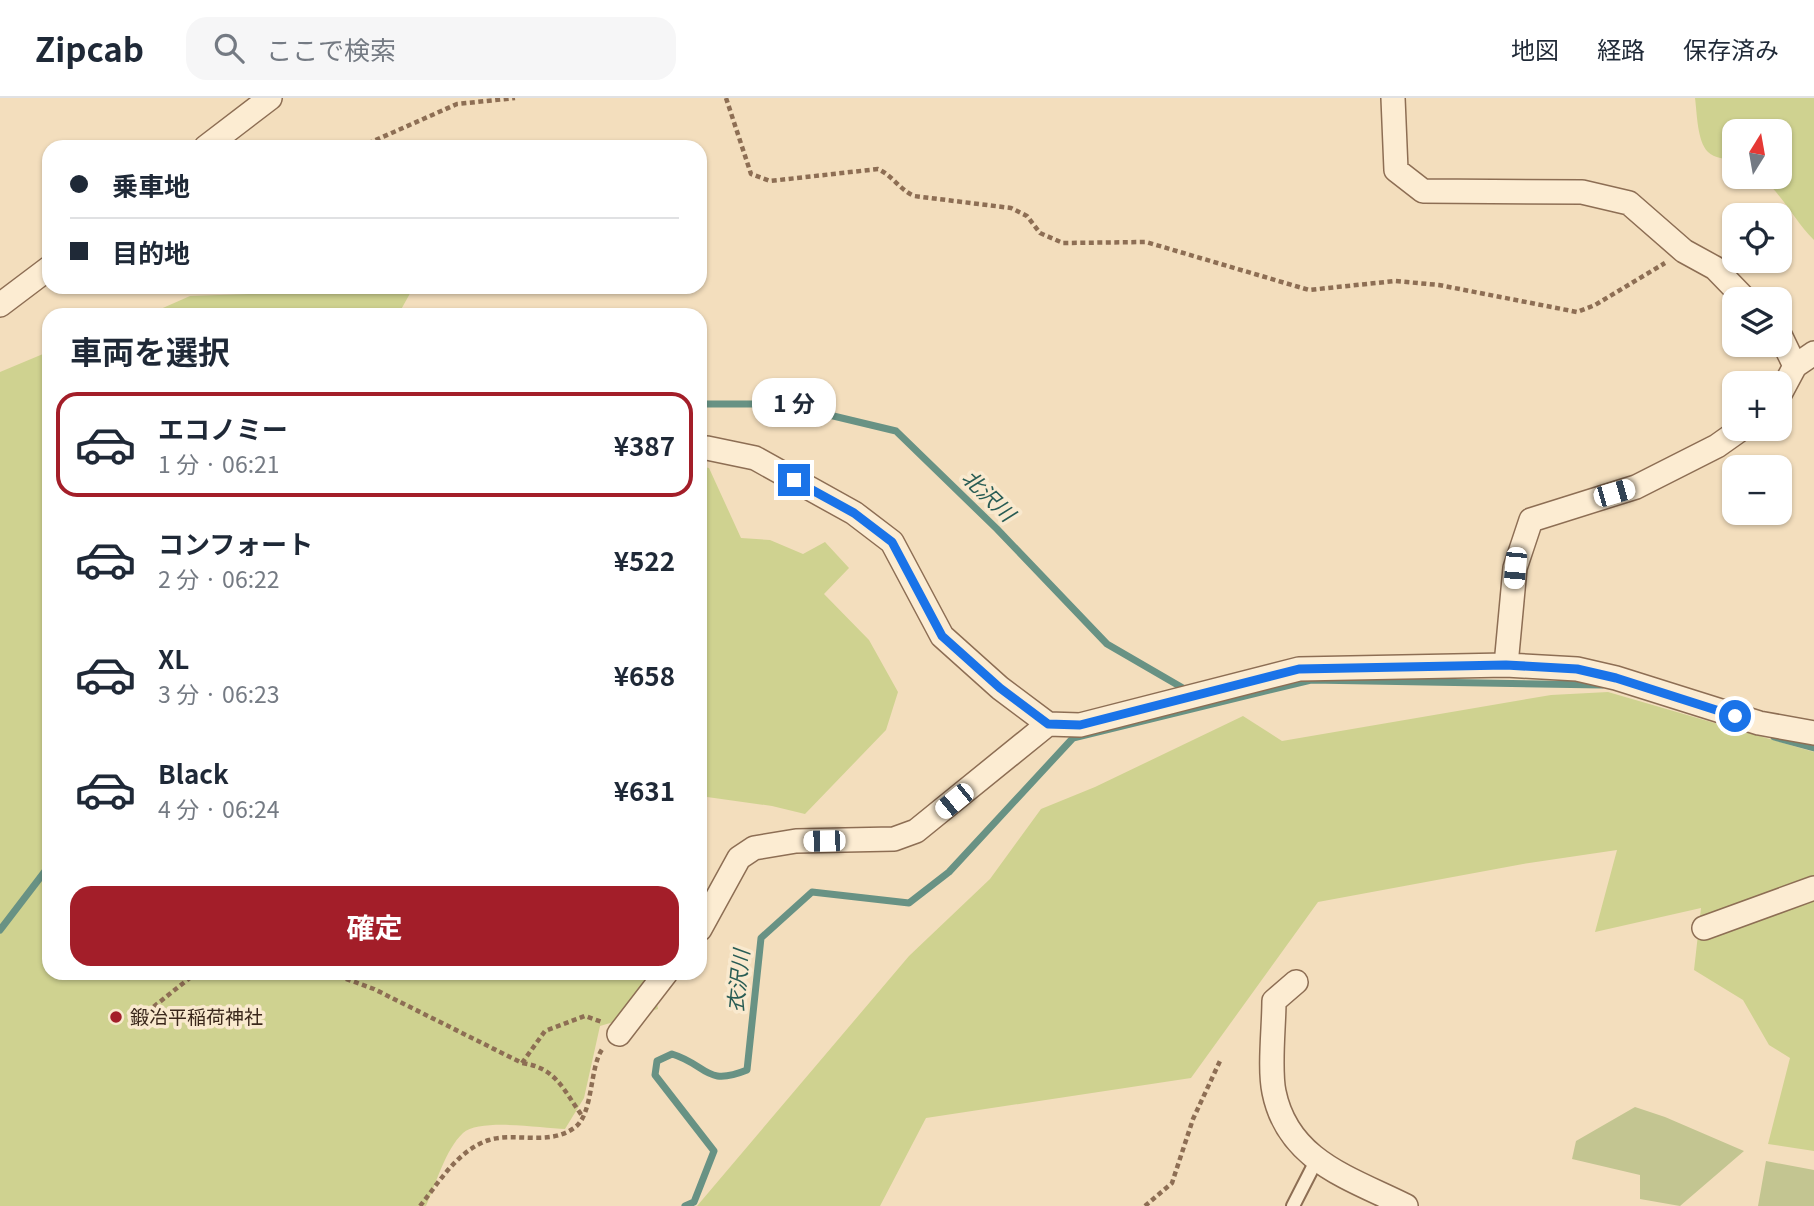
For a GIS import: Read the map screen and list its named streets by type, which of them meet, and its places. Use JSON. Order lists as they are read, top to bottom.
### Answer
{
  "water": ["北沢川", "衣沢川"],
  "places": ["鍛冶平稲荷神社"],
  "north": "top",
  "page": {
    "header": "Zipcab",
    "search": "ここで検索",
    "nav": ["地図", "経路", "保存済み"],
    "map_buttons": ["+", "−"],
    "banner": ["乗車地", "目的地"],
    "heading": "車両を選択",
    "bubble": "1 分",
    "list": [
      {
        "name": "エコノミー",
        "note": "1 分 · 06:21",
        "value": "¥387"
      },
      {
        "name": "コンフォート",
        "note": "2 分 · 06:22",
        "value": "¥522"
      },
      {
        "name": "XL",
        "note": "3 分 · 06:23",
        "value": "¥658"
      },
      {
        "name": "Black",
        "note": "4 分 · 06:24",
        "value": "¥631"
      }
    ],
    "buttons": "確定"
  }
}
